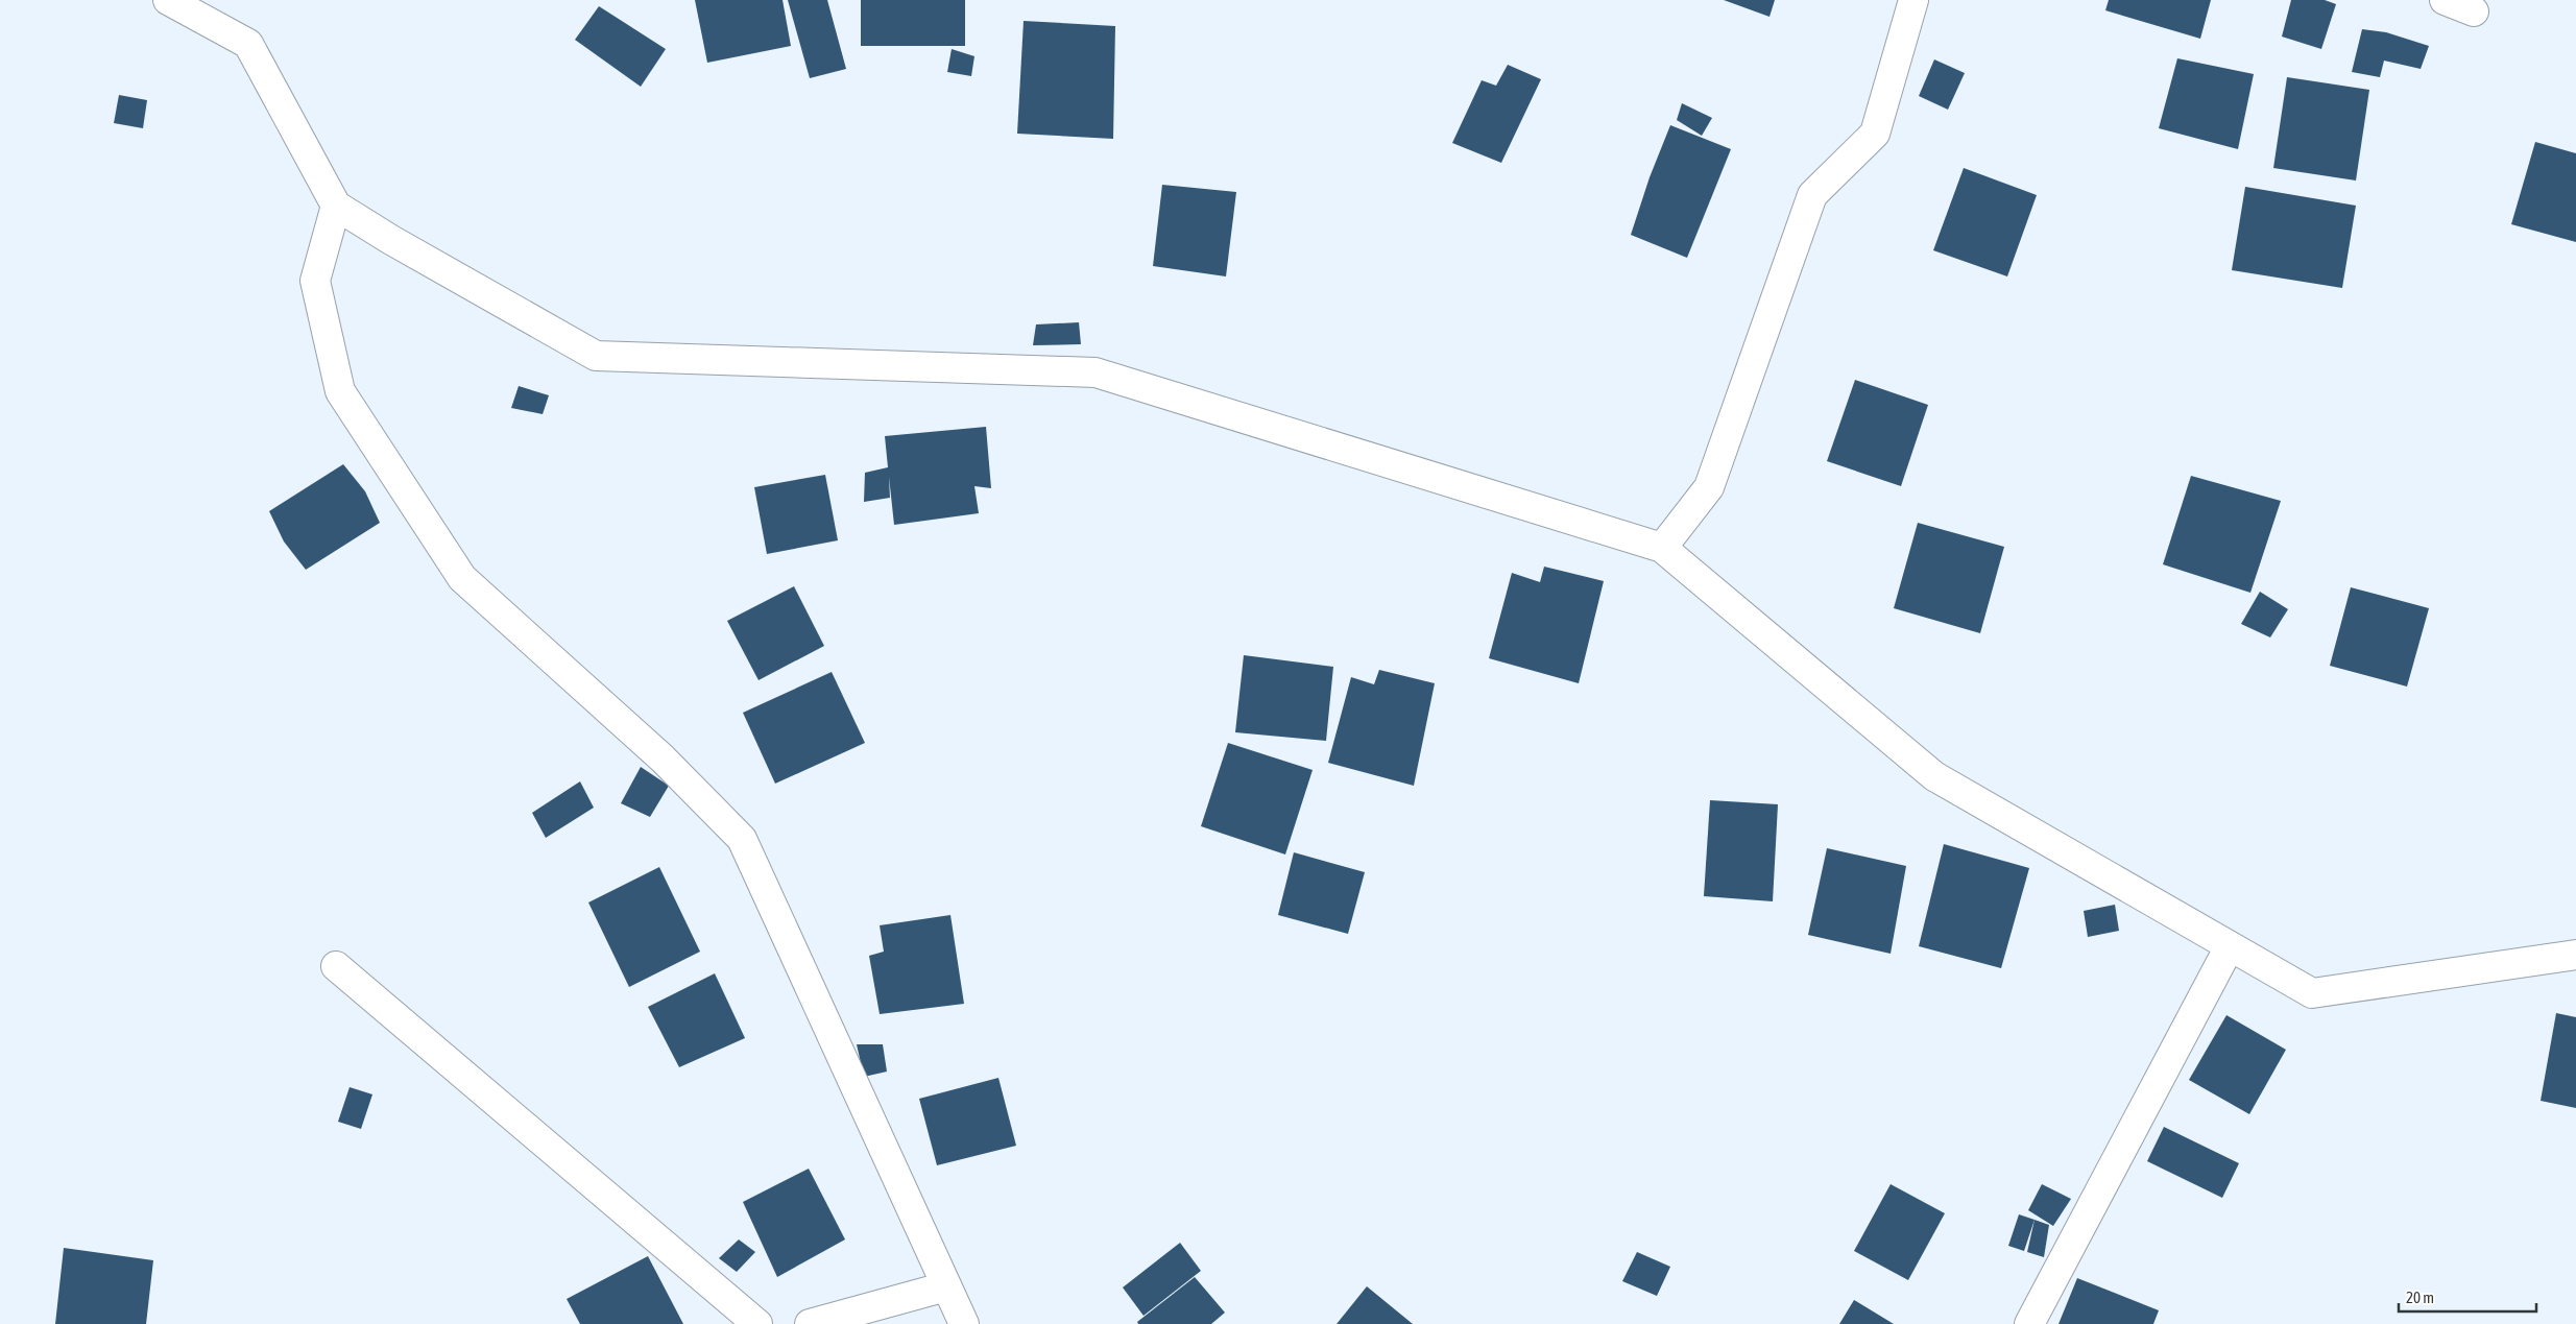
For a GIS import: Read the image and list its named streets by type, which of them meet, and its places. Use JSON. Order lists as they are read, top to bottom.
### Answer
{
  "scale_bar": "20 m"
}
